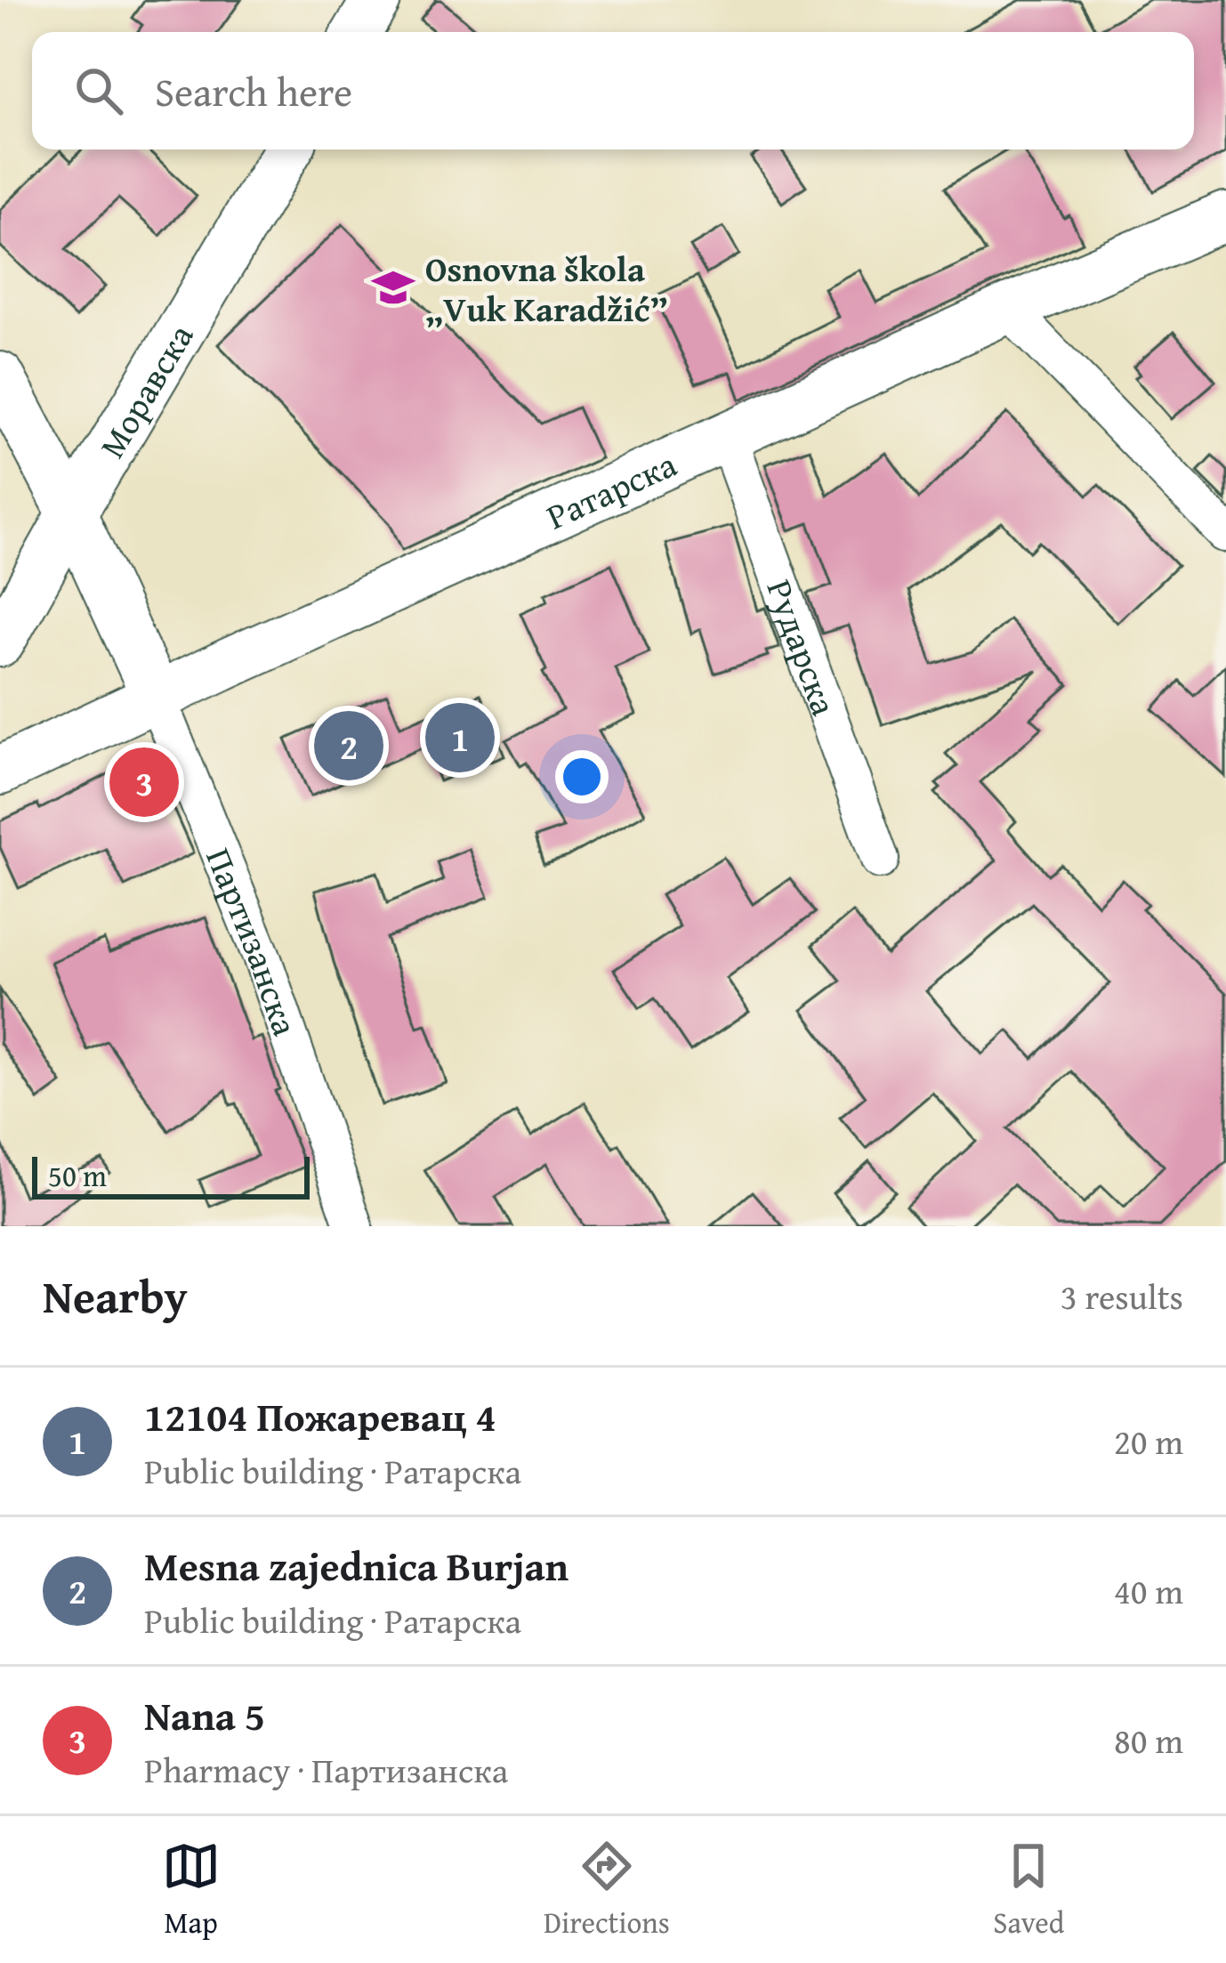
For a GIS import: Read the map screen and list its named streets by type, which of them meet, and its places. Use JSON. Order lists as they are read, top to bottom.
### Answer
{
  "streets": {
    "street": [
      "Моравска",
      "Ратарска",
      "Рударска",
      "Партизанска"
    ]
  },
  "crossings": [
    ["Моравска", "Партизанска"],
    ["Ратарска", "Рударска"],
    ["Ратарска", "Партизанска"]
  ],
  "places": {
    "school or university": ["Osnovna škola „Vuk Karadžić”"]
  },
  "scale_bar": "50 m",
  "page": {
    "search": "Search here",
    "pins": ["1", "2", "3"],
    "scale": "50 m",
    "heading": ["Nearby", "3 results"],
    "list": [
      {
        "mark": "1",
        "name": "12104 Пожаревац 4",
        "note": "Public building · Ратарска",
        "value": "20 m"
      },
      {
        "mark": "2",
        "name": "Mesna zajednica Burjan",
        "note": "Public building · Ратарска",
        "value": "40 m"
      },
      {
        "mark": "3",
        "name": "Nana 5",
        "note": "Pharmacy · Партизанска",
        "value": "80 m"
      }
    ],
    "nav": ["Map", "Directions", "Saved"]
  }
}
